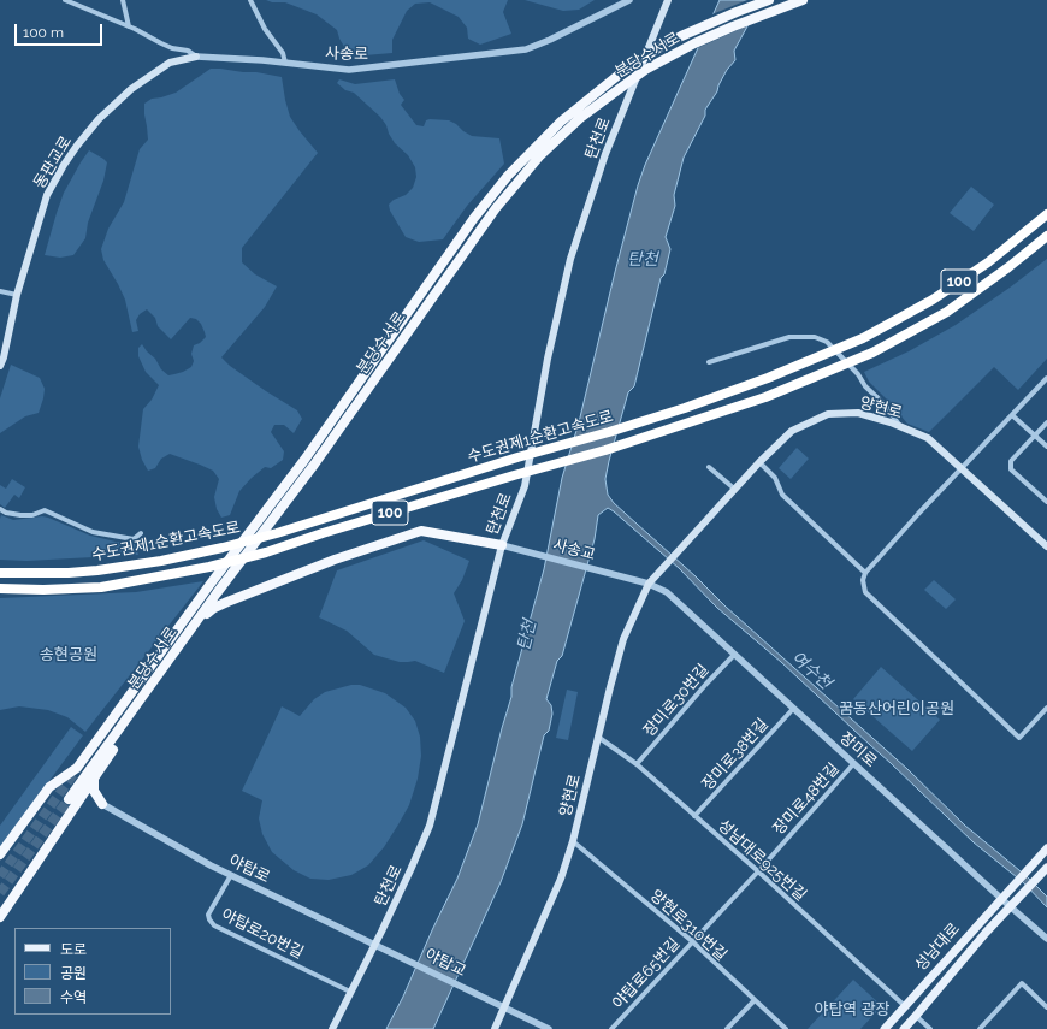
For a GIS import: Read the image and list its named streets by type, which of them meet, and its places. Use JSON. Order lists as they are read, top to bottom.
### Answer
{
  "streets": {
    "highway": ["분당수서로", "100", "수도권제1순환고속도로"],
    "main road": [
      "탄천로",
      "동판교로",
      "양현로",
      "성남대로"
    ],
    "street": [
      "사송로",
      "사송교",
      "장미로30번길",
      "장미로",
      "장미로38번길",
      "장미로48번길",
      "성남대로925번길",
      "야탑로",
      "양현로310번길",
      "야탑로20번길",
      "야탑교",
      "야탑로65번길"
    ]
  },
  "crossings": [
    ["사송로", "동판교로"],
    ["탄천로", "사송교"],
    ["탄천로", "야탑로"],
    ["탄천로", "야탑로20번길"],
    ["양현로", "사송교"],
    ["양현로", "장미로"],
    ["양현로", "성남대로925번길"],
    ["양현로", "양현로310번길"],
    ["양현로", "야탑교"],
    ["사송교", "장미로"],
    ["장미로30번길", "장미로"],
    ["장미로30번길", "성남대로925번길"],
    ["장미로", "장미로38번길"],
    ["장미로", "장미로48번길"],
    ["장미로", "성남대로"],
    ["장미로38번길", "성남대로925번길"],
    ["장미로48번길", "성남대로925번길"],
    ["장미로48번길", "야탑로65번길"],
    ["성남대로925번길", "성남대로"],
    ["성남대로925번길", "야탑로65번길"],
    ["야탑로", "야탑로20번길"],
    ["야탑로", "야탑교"],
    ["양현로310번길", "야탑로65번길"]
  ],
  "water": ["탄천", "여수천"],
  "parks": ["송현공원", "꿈동산어린이공원", "야탑역 광장"],
  "legend": ["도로", "공원", "수역"],
  "scale_bar": "100 m"
}
